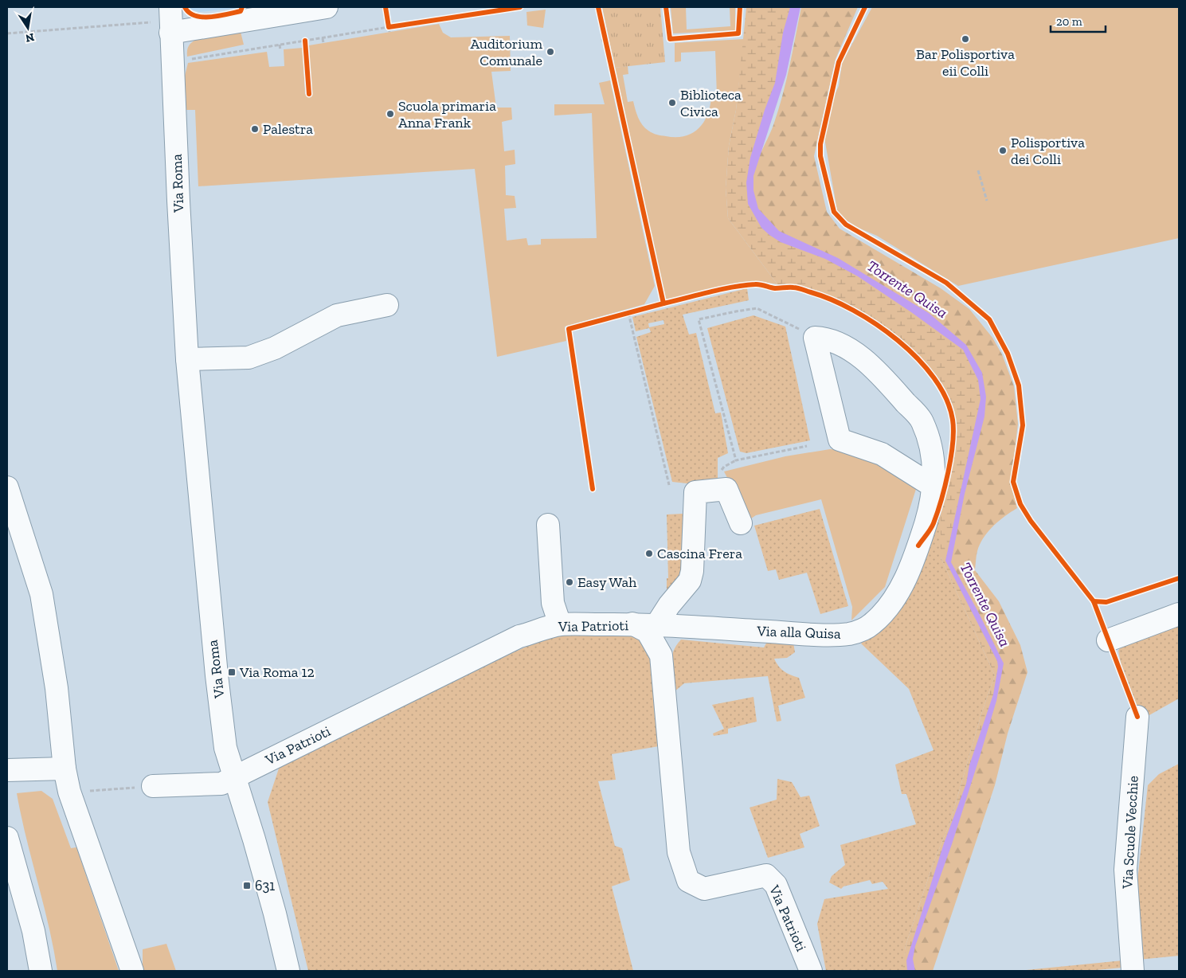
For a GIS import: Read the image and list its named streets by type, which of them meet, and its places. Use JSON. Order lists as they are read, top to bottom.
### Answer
{
  "streets": {
    "main road": [
      "Via Roma",
      "Via Patrioti",
      "Via alla Quisa",
      "Via Scuole Vecchie"
    ]
  },
  "crossings": [
    ["Via Roma", "Via Patrioti"],
    ["Via Patrioti", "Via alla Quisa"]
  ],
  "water": ["Torrente Quisa"],
  "places": {
    "other": [
      "Bar Polisportiva eii Colli",
      "Auditorium Comunale",
      "Biblioteca Civica",
      "Scuola primaria Anna Frank",
      "Palestra",
      "Polisportiva dei Colli",
      "Cascina Frera",
      "Easy Wah"
    ],
    "transit": ["Via Roma 12", "631"]
  },
  "scale_bar": "20 m",
  "north": "bottom"
}
